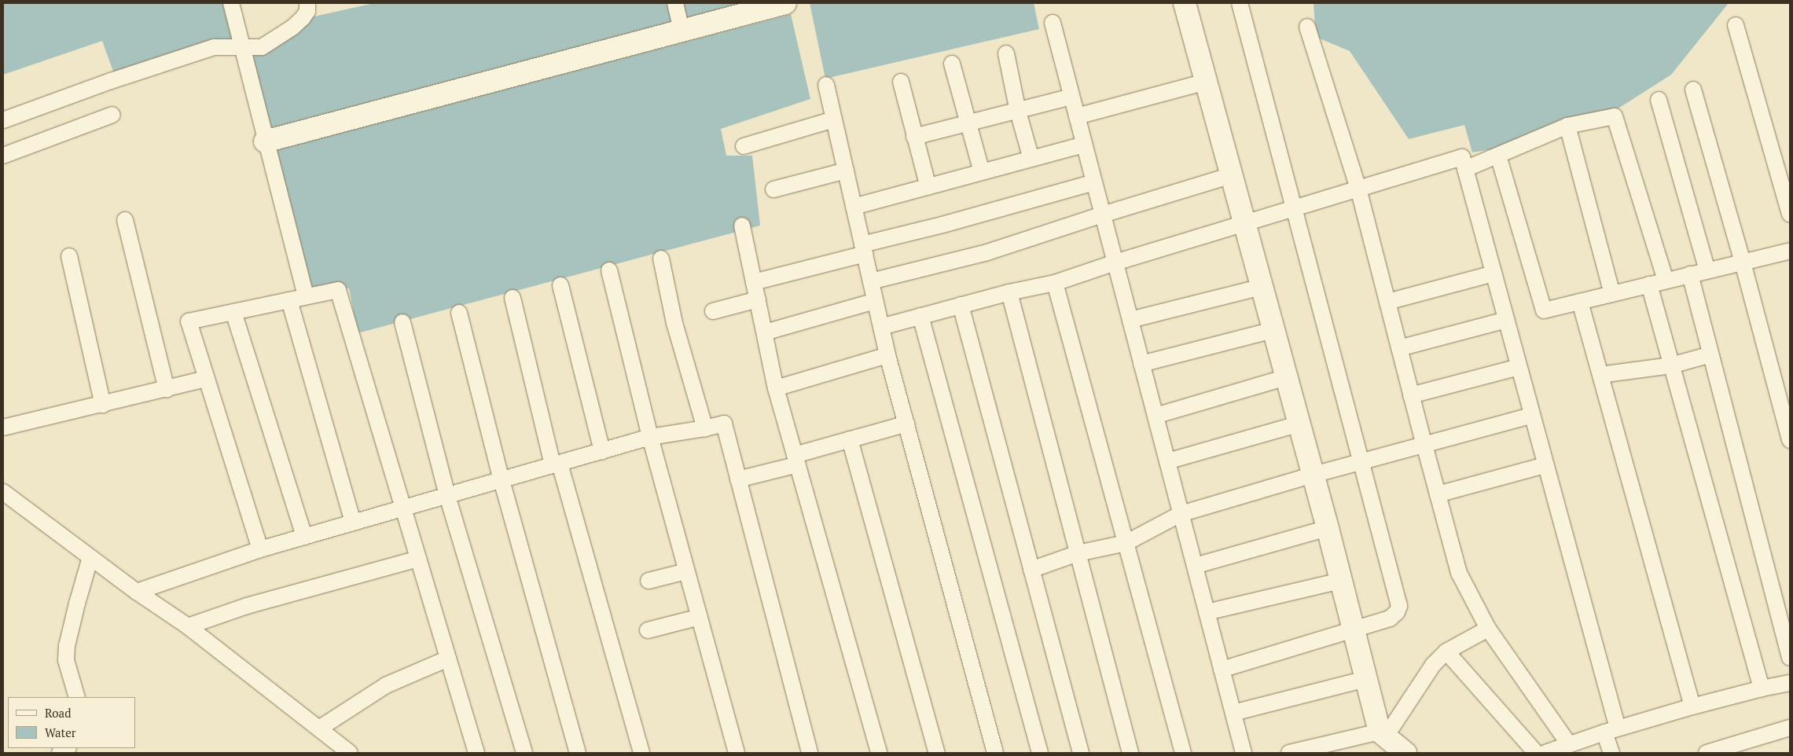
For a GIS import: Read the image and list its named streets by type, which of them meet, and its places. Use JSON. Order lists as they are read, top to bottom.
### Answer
{
  "legend": ["Road", "Water"]
}
